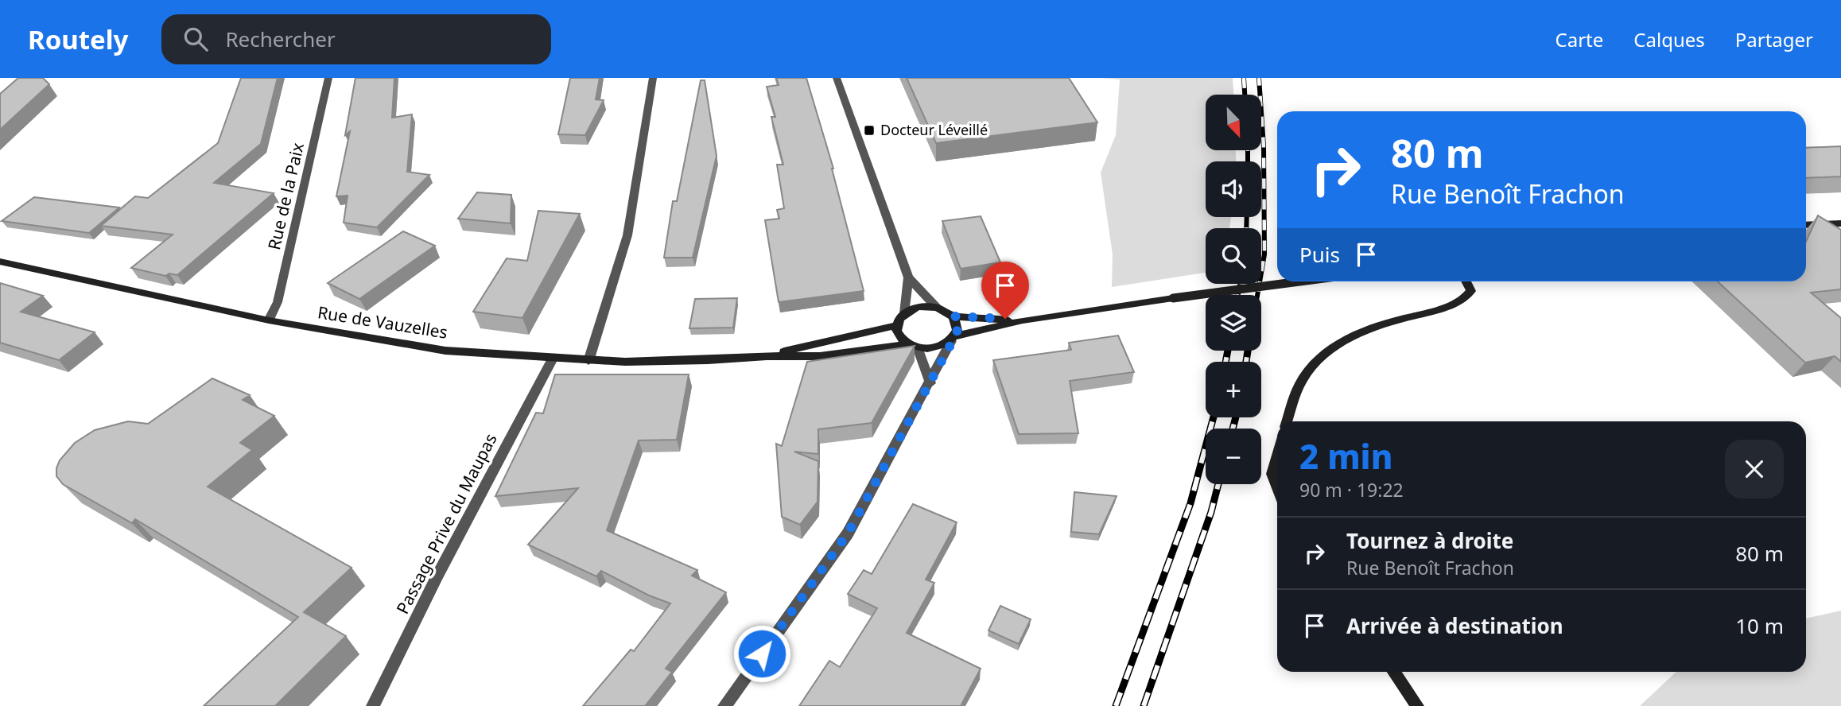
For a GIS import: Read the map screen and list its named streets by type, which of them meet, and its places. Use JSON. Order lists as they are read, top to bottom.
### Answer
{
  "streets": {
    "main road": ["Rue de Vauzelles"],
    "street": ["Rue de la Paix", "Passage Prive du Maupas"]
  },
  "crossings": [
    ["Rue de la Paix", "Rue de Vauzelles"],
    ["Rue de Vauzelles", "Passage Prive du Maupas"]
  ],
  "places": {
    "transit": ["Docteur Léveillé"]
  },
  "north": "bottom right",
  "page": {
    "header": "Routely",
    "search": "Rechercher",
    "nav": ["Carte", "Calques", "Partager"],
    "map_buttons": ["+", "−"],
    "turn": ["80 m", "Rue Benoît Frachon"],
    "then": "Puis",
    "heading": ["2 min", "90 m · 19:22"],
    "list": [
      {
        "name": "Tournez à droite",
        "note": "Rue Benoît Frachon",
        "value": "80 m"
      },
      {
        "name": "Arrivée à destination",
        "value": "10 m"
      }
    ]
  }
}
